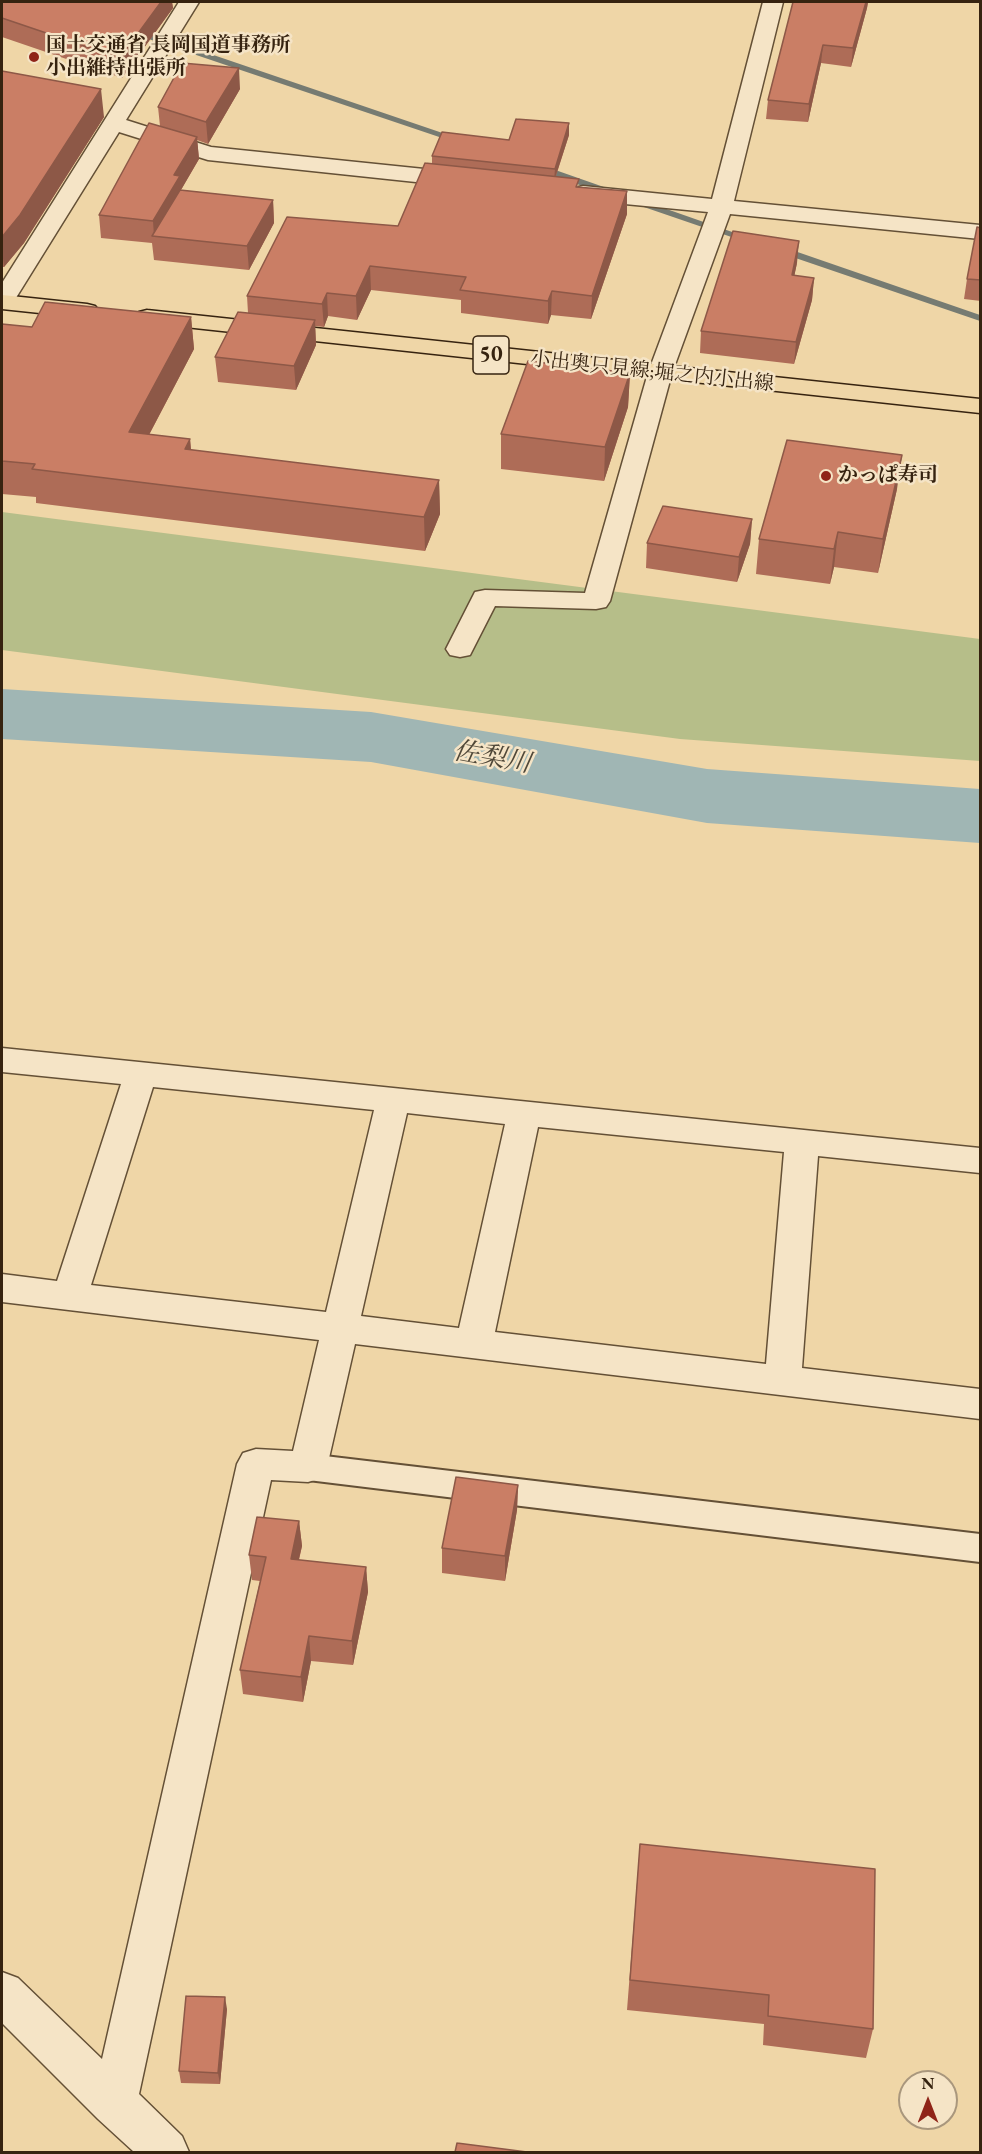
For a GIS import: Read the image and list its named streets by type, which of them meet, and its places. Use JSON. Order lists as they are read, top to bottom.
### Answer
{
  "streets": {
    "main road": ["50", "小出奥只見線;堀之内小出線"]
  },
  "water": ["佐梨川"],
  "places": ["国土交通省 長岡国道事務所 小出維持出張所", "かっぱ寿司"],
  "north": "top"
}
